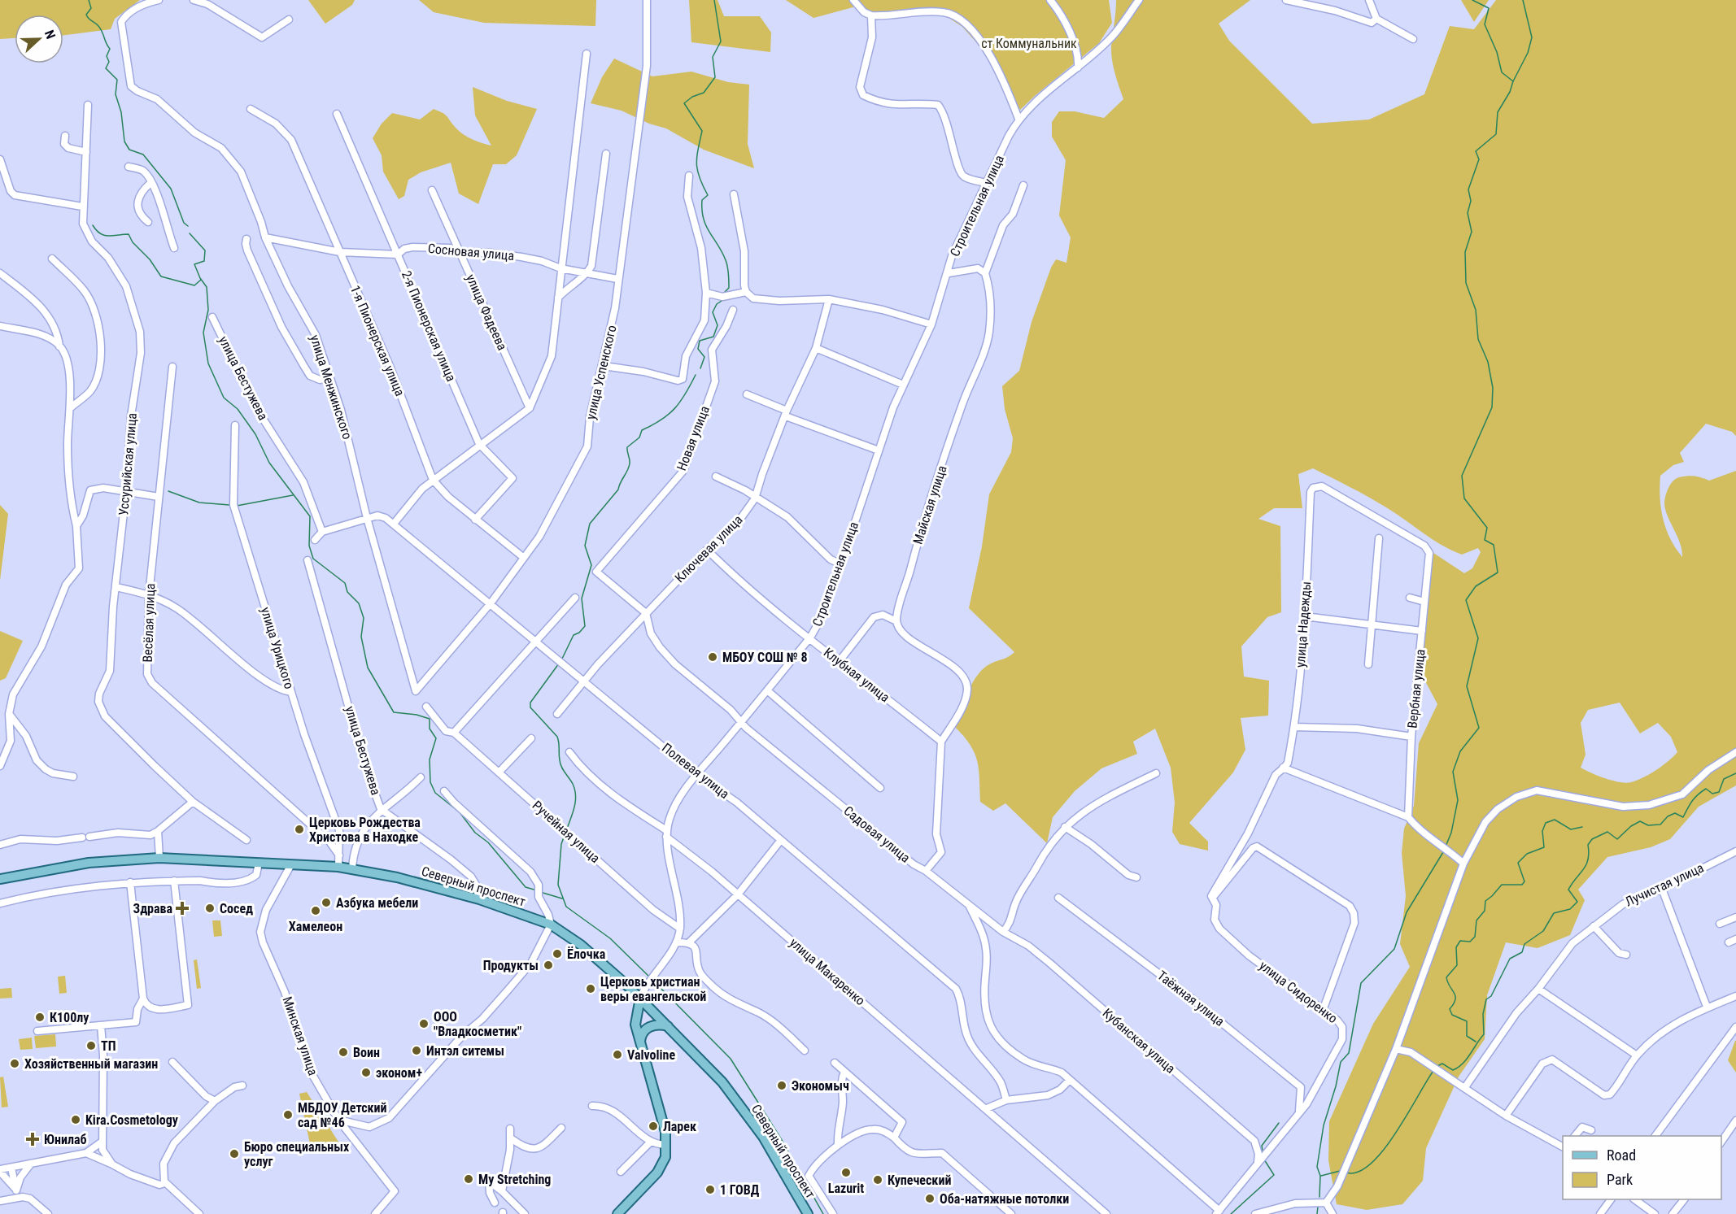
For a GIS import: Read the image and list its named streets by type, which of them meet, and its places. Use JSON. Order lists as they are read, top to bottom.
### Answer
{
  "streets": {
    "main road": ["Северный проспект"],
    "street": [
      "Строительная улица",
      "Сосновая улица",
      "улица Фадеева",
      "2-я Пионерская улица",
      "1-я Пионерская улица",
      "улица Успенского",
      "улица Бестужева",
      "улица Менжинского",
      "Новая улица",
      "Уссурийская улица",
      "Майская улица",
      "Ключевая улица",
      "Весёлая улица",
      "улица Надежды",
      "улица Урицкого",
      "Клубная улица",
      "Вербная улица",
      "Полевая улица",
      "Ручейная улица",
      "Садовая улица",
      "Лучистая улица",
      "улица Макаренко",
      "улица Сидоренко",
      "Таёжная улица",
      "Минская улица",
      "Кубанская улица"
    ]
  },
  "crossings": [
    ["Строительная улица", "Клубная улица"],
    ["Строительная улица", "Полевая улица"],
    ["Строительная улица", "Ручейная улица"],
    ["Строительная улица", "Садовая улица"],
    ["Строительная улица", "Северный проспект"],
    ["Строительная улица", "улица Макаренко"],
    ["Сосновая улица", "улица Фадеева"],
    ["Сосновая улица", "2-я Пионерская улица"],
    ["Сосновая улица", "1-я Пионерская улица"],
    ["Сосновая улица", "улица Успенского"],
    ["Сосновая улица", "улица Менжинского"],
    ["2-я Пионерская улица", "1-я Пионерская улица"],
    ["1-я Пионерская улица", "улица Успенского"],
    ["улица Успенского", "улица Менжинского"],
    ["улица Успенского", "Полевая улица"],
    ["улица Бестужева", "Полевая улица"],
    ["улица Бестужева", "Северный проспект"],
    ["улица Менжинского", "Полевая улица"],
    ["Новая улица", "Ключевая улица"],
    ["Новая улица", "Садовая улица"],
    ["Ключевая улица", "Клубная улица"],
    ["Ключевая улица", "Полевая улица"],
    ["Ключевая улица", "Садовая улица"],
    ["Весёлая улица", "улица Урицкого"],
    ["улица Надежды", "Вербная улица"],
    ["улица Урицкого", "Северный проспект"],
    ["Садовая улица", "Кубанская улица"],
    ["Северный проспект", "Минская улица"],
    ["улица Сидоренко", "Таёжная улица"],
    ["улица Сидоренко", "Кубанская улица"]
  ],
  "parks": ["ст Коммунальник"],
  "places": {
    "other": [
      "МБОУ СОШ № 8",
      "Церковь Рождества Христова в Находке",
      "Азбука мебели",
      "Сосед",
      "Хамелеон",
      "Ёлочка",
      "Продукты",
      "Церковь христиан веры евангельской",
      "К100лу",
      "ООО \"Владкосметик\"",
      "ТП",
      "Интэл ситемы",
      "Воин",
      "Valvoline",
      "Хозяйственный магазин",
      "эконом+",
      "Экономыч",
      "МБДОУ Детский сад №46",
      "Kira.Cosmetology",
      "Ларек",
      "Бюро специальных услуг",
      "Lazurit",
      "My Stretching",
      "Купеческий",
      "1 ГОВД",
      "Оба-натяжные потолки"
    ],
    "health": ["Здрава", "Юнилаб"]
  },
  "legend": ["Road", "Park"],
  "north": "right"
}
